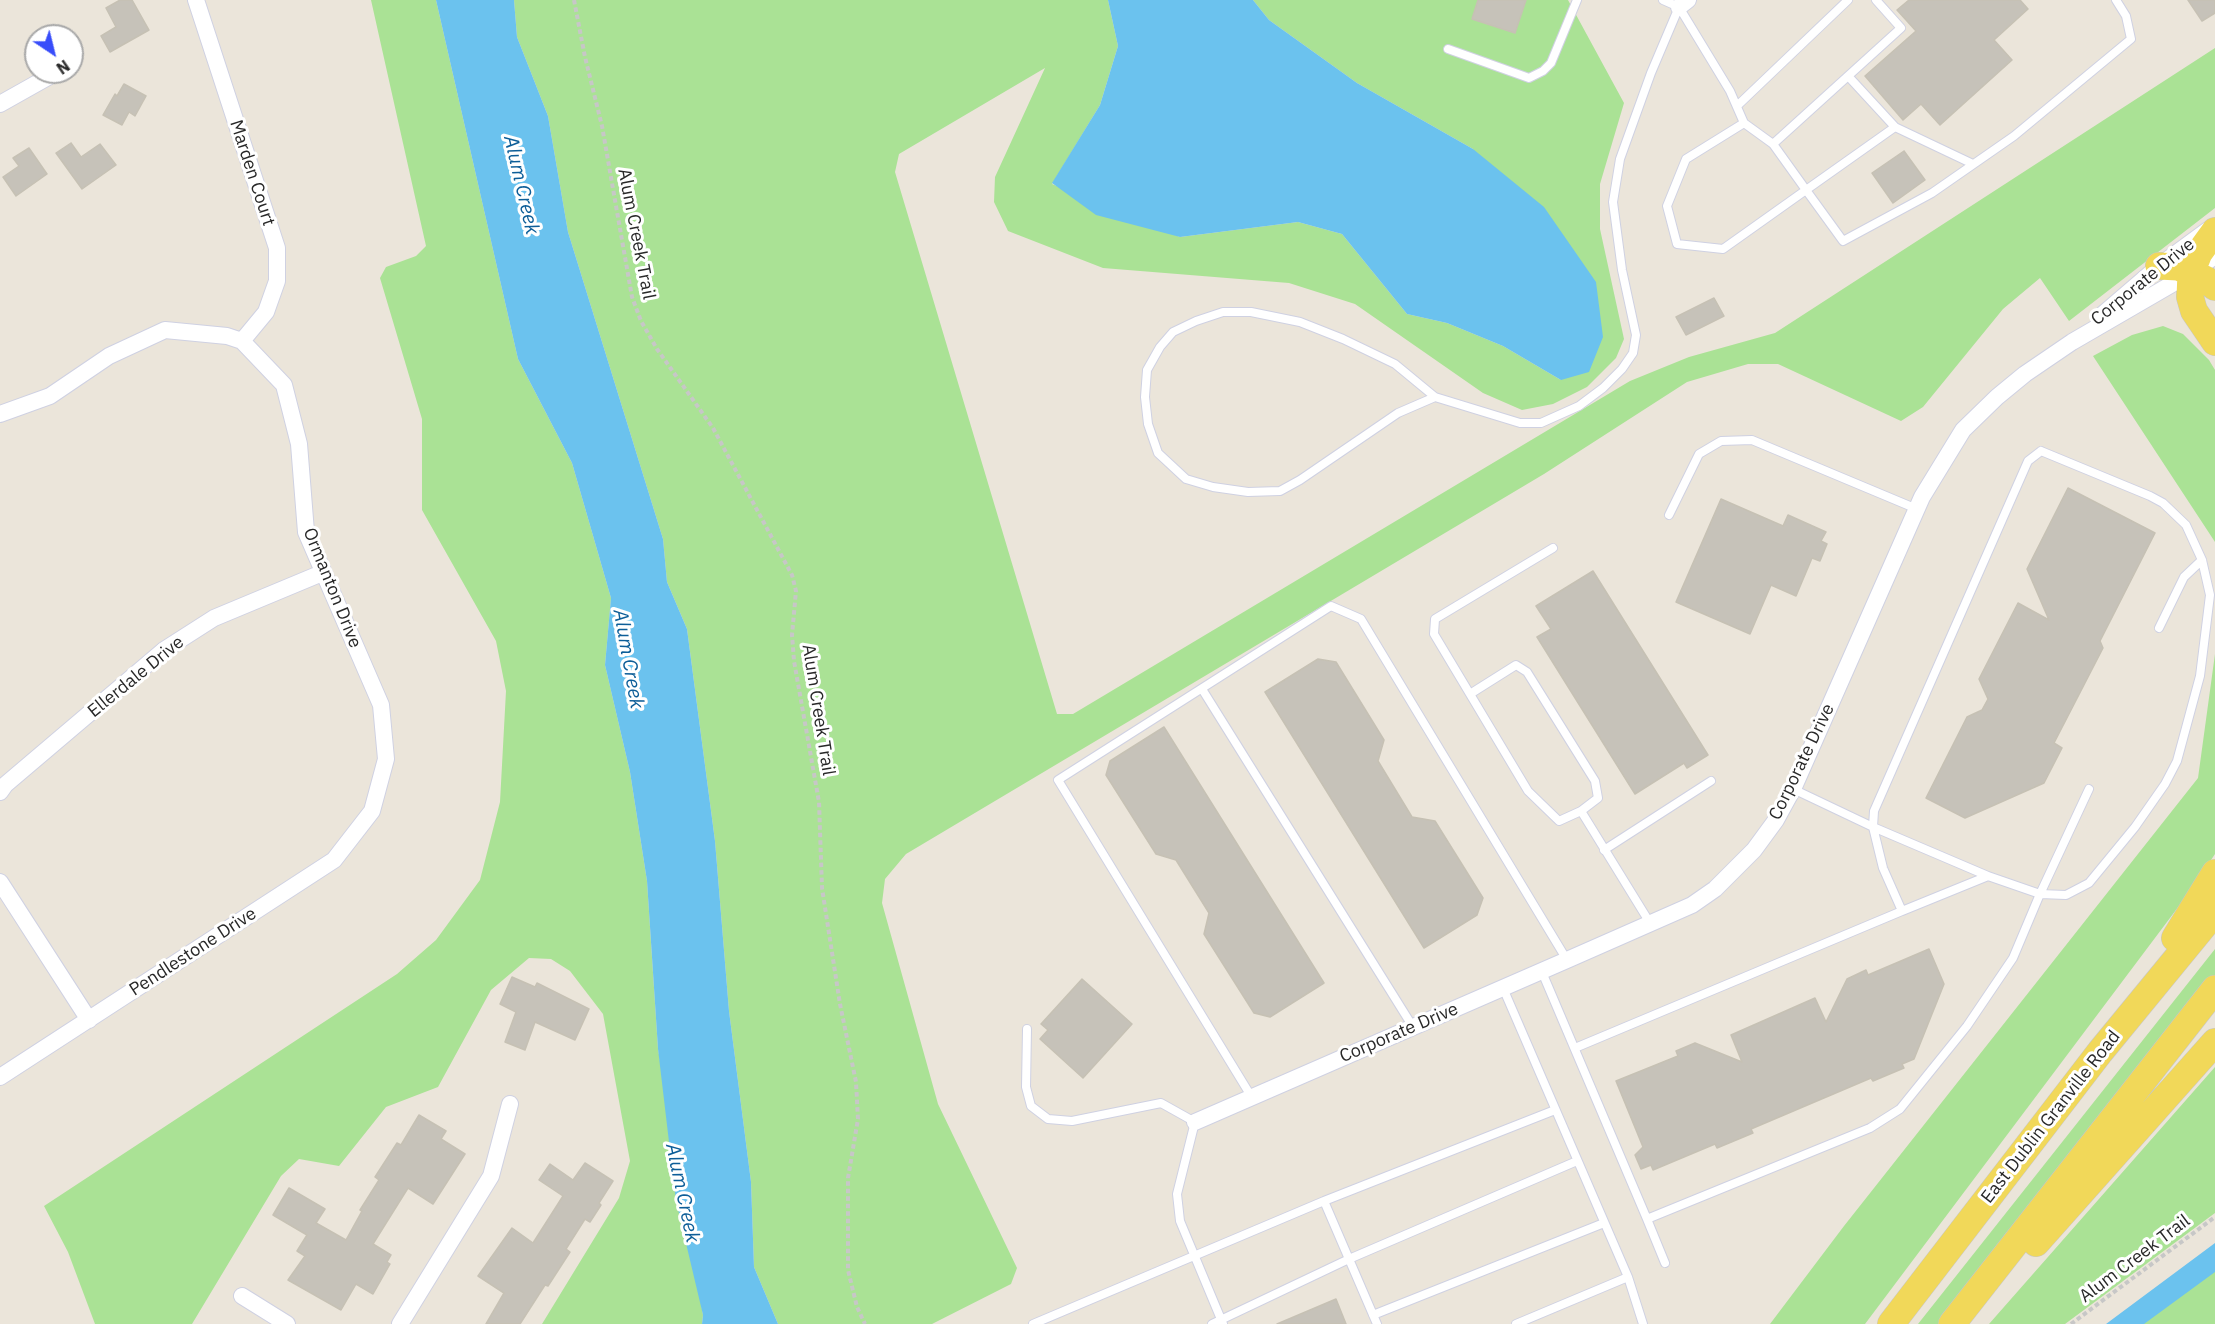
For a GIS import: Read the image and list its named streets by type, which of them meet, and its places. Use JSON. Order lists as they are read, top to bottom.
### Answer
{
  "streets": {
    "main road": ["East Dublin Granville Road"],
    "street": [
      "Marden Court",
      "Corporate Drive",
      "Ormanton Drive",
      "Ellerdale Drive",
      "Pendlestone Drive"
    ],
    "path": ["Alum Creek Trail"]
  },
  "crossings": [
    ["Marden Court", "Ormanton Drive"],
    ["Ormanton Drive", "Ellerdale Drive"],
    ["Ormanton Drive", "Pendlestone Drive"]
  ],
  "water": ["Alum Creek"],
  "north": "bottom right"
}
